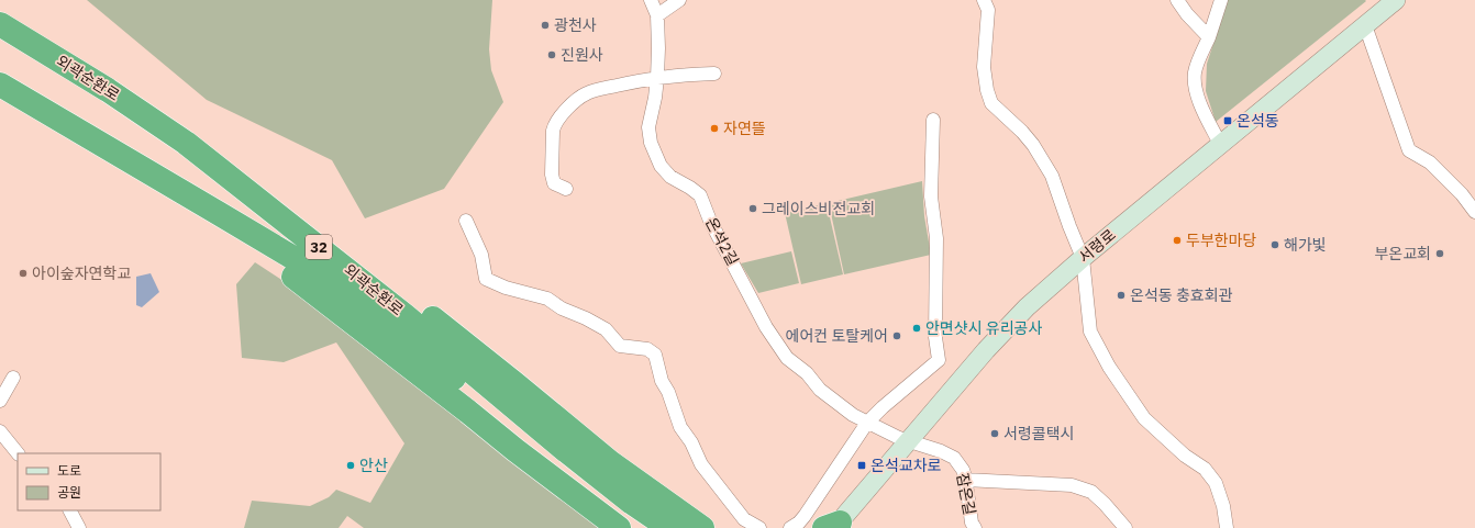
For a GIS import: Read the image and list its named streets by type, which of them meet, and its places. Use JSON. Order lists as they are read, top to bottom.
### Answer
{
  "streets": {
    "highway": ["외곽순환로", "32"],
    "street": ["온석2길", "서령로", "잠온길"]
  },
  "crossings": [
    ["온석2길", "서령로"],
    ["온석2길", "잠온길"],
    ["서령로", "잠온길"]
  ],
  "places": {
    "other": [
      "광천사",
      "진원사",
      "자연뜰",
      "그레이스비전교회",
      "두부한마당",
      "해가빛",
      "부온교회",
      "아이숲자연학교",
      "온석동 충효회관",
      "안면샷시 유리공사",
      "에어컨 토탈케어",
      "서령콜택시",
      "안산"
    ],
    "transit": ["온석동", "온석교차로"]
  },
  "legend": ["도로", "공원"]
}
